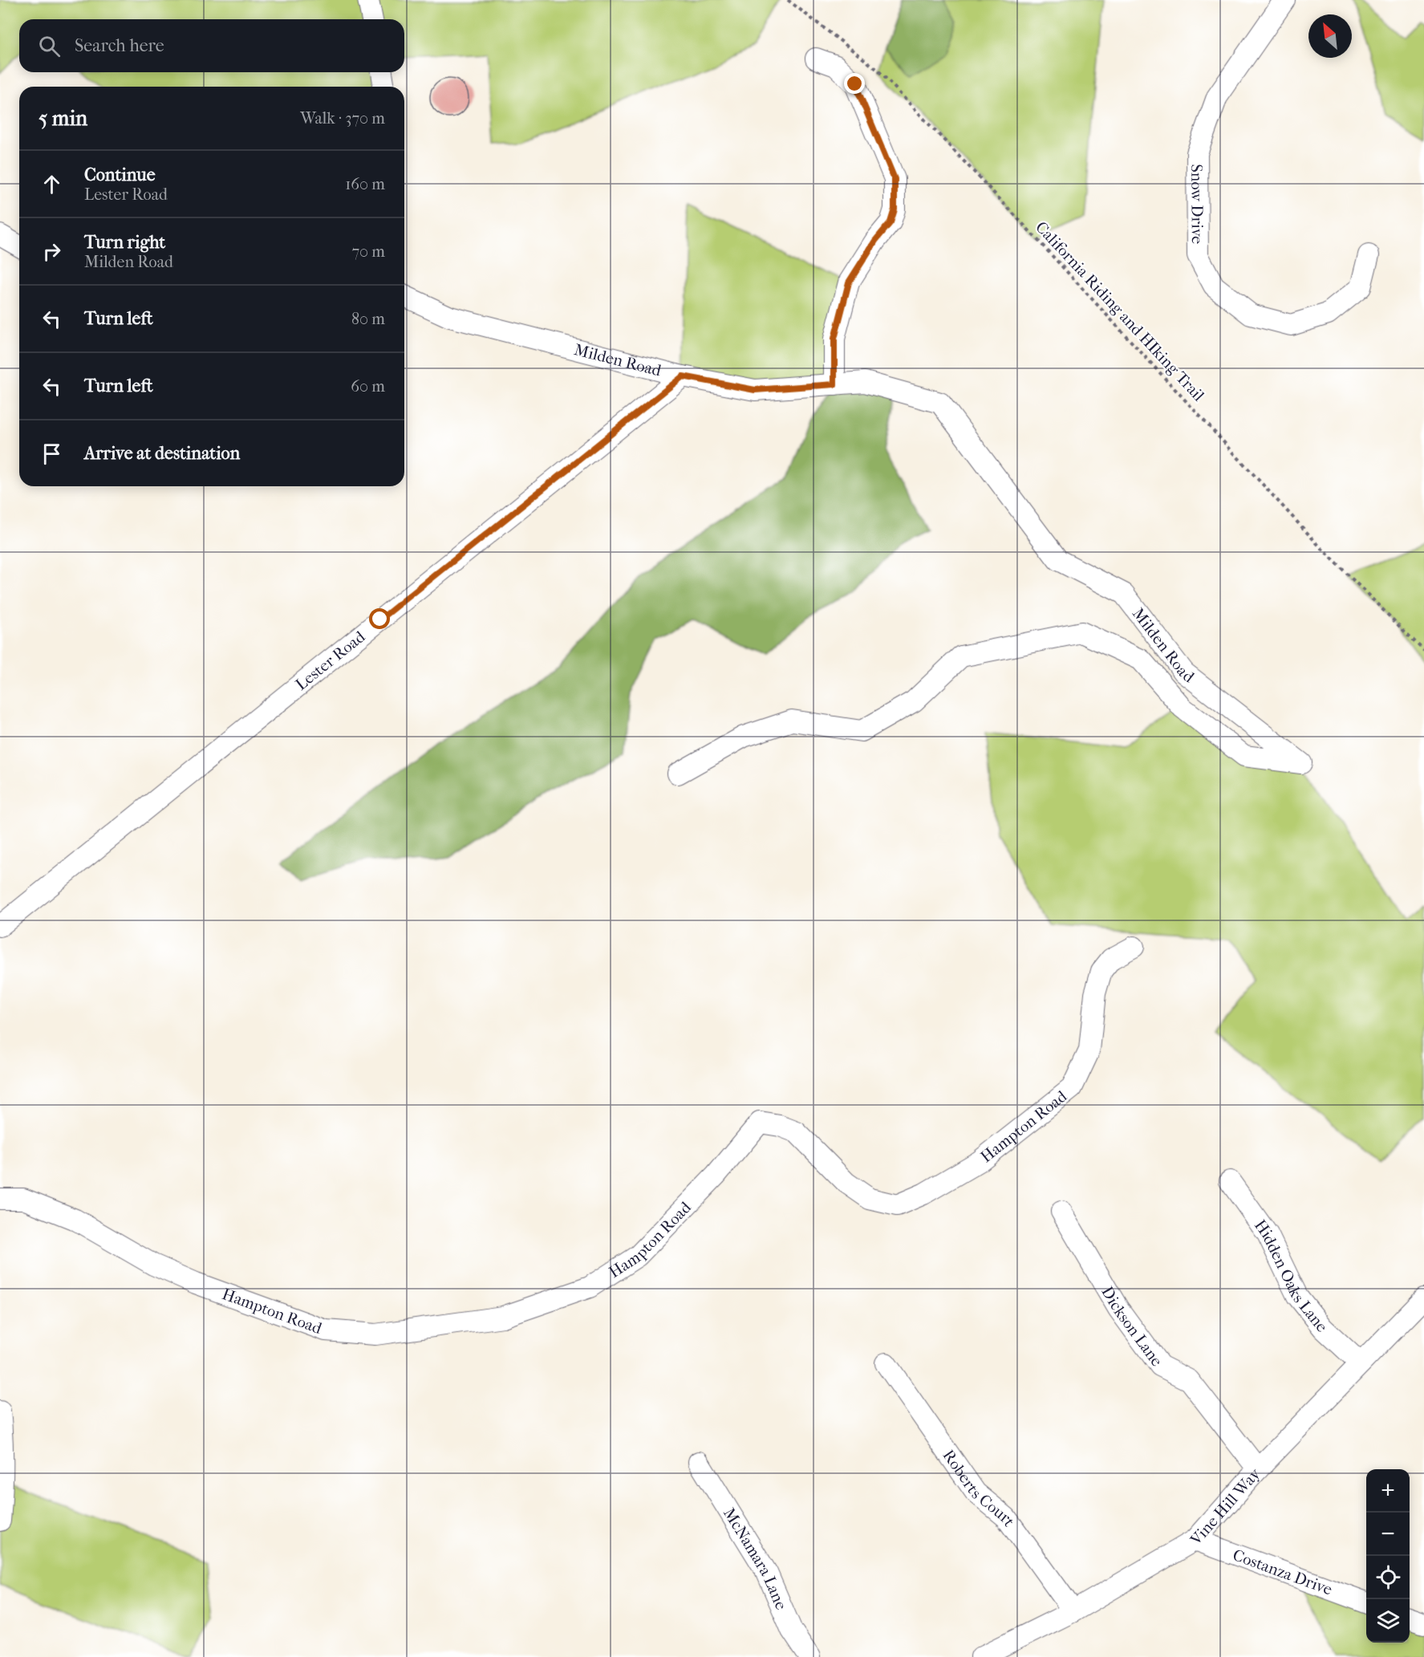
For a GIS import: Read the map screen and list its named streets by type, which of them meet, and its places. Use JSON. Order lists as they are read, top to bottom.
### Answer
{
  "streets": {
    "street": [
      "Snow Drive",
      "Milden Road",
      "Lester Road",
      "Hampton Road",
      "Hidden Oaks Lane",
      "Dickson Lane",
      "Roberts Court",
      "Vine Hill Way",
      "McNamara Lane",
      "Costanza Drive"
    ],
    "path": ["California Riding and HIking Trail"]
  },
  "crossings": [
    ["Milden Road", "Lester Road"],
    ["Hidden Oaks Lane", "Vine Hill Way"],
    ["Dickson Lane", "Vine Hill Way"],
    ["Roberts Court", "Vine Hill Way"],
    ["Vine Hill Way", "Costanza Drive"]
  ],
  "north": "top left",
  "page": {
    "search": "Search here",
    "heading": ["5 min", "Walk · 370 m"],
    "list": [
      ["Continue", "Lester Road", "160 m"],
      ["Turn right", "Milden Road", "70 m"],
      ["Turn left", "80 m"],
      ["Turn left", "60 m"],
      "Arrive at destination"
    ],
    "map_buttons": ["+", "−"]
  }
}
